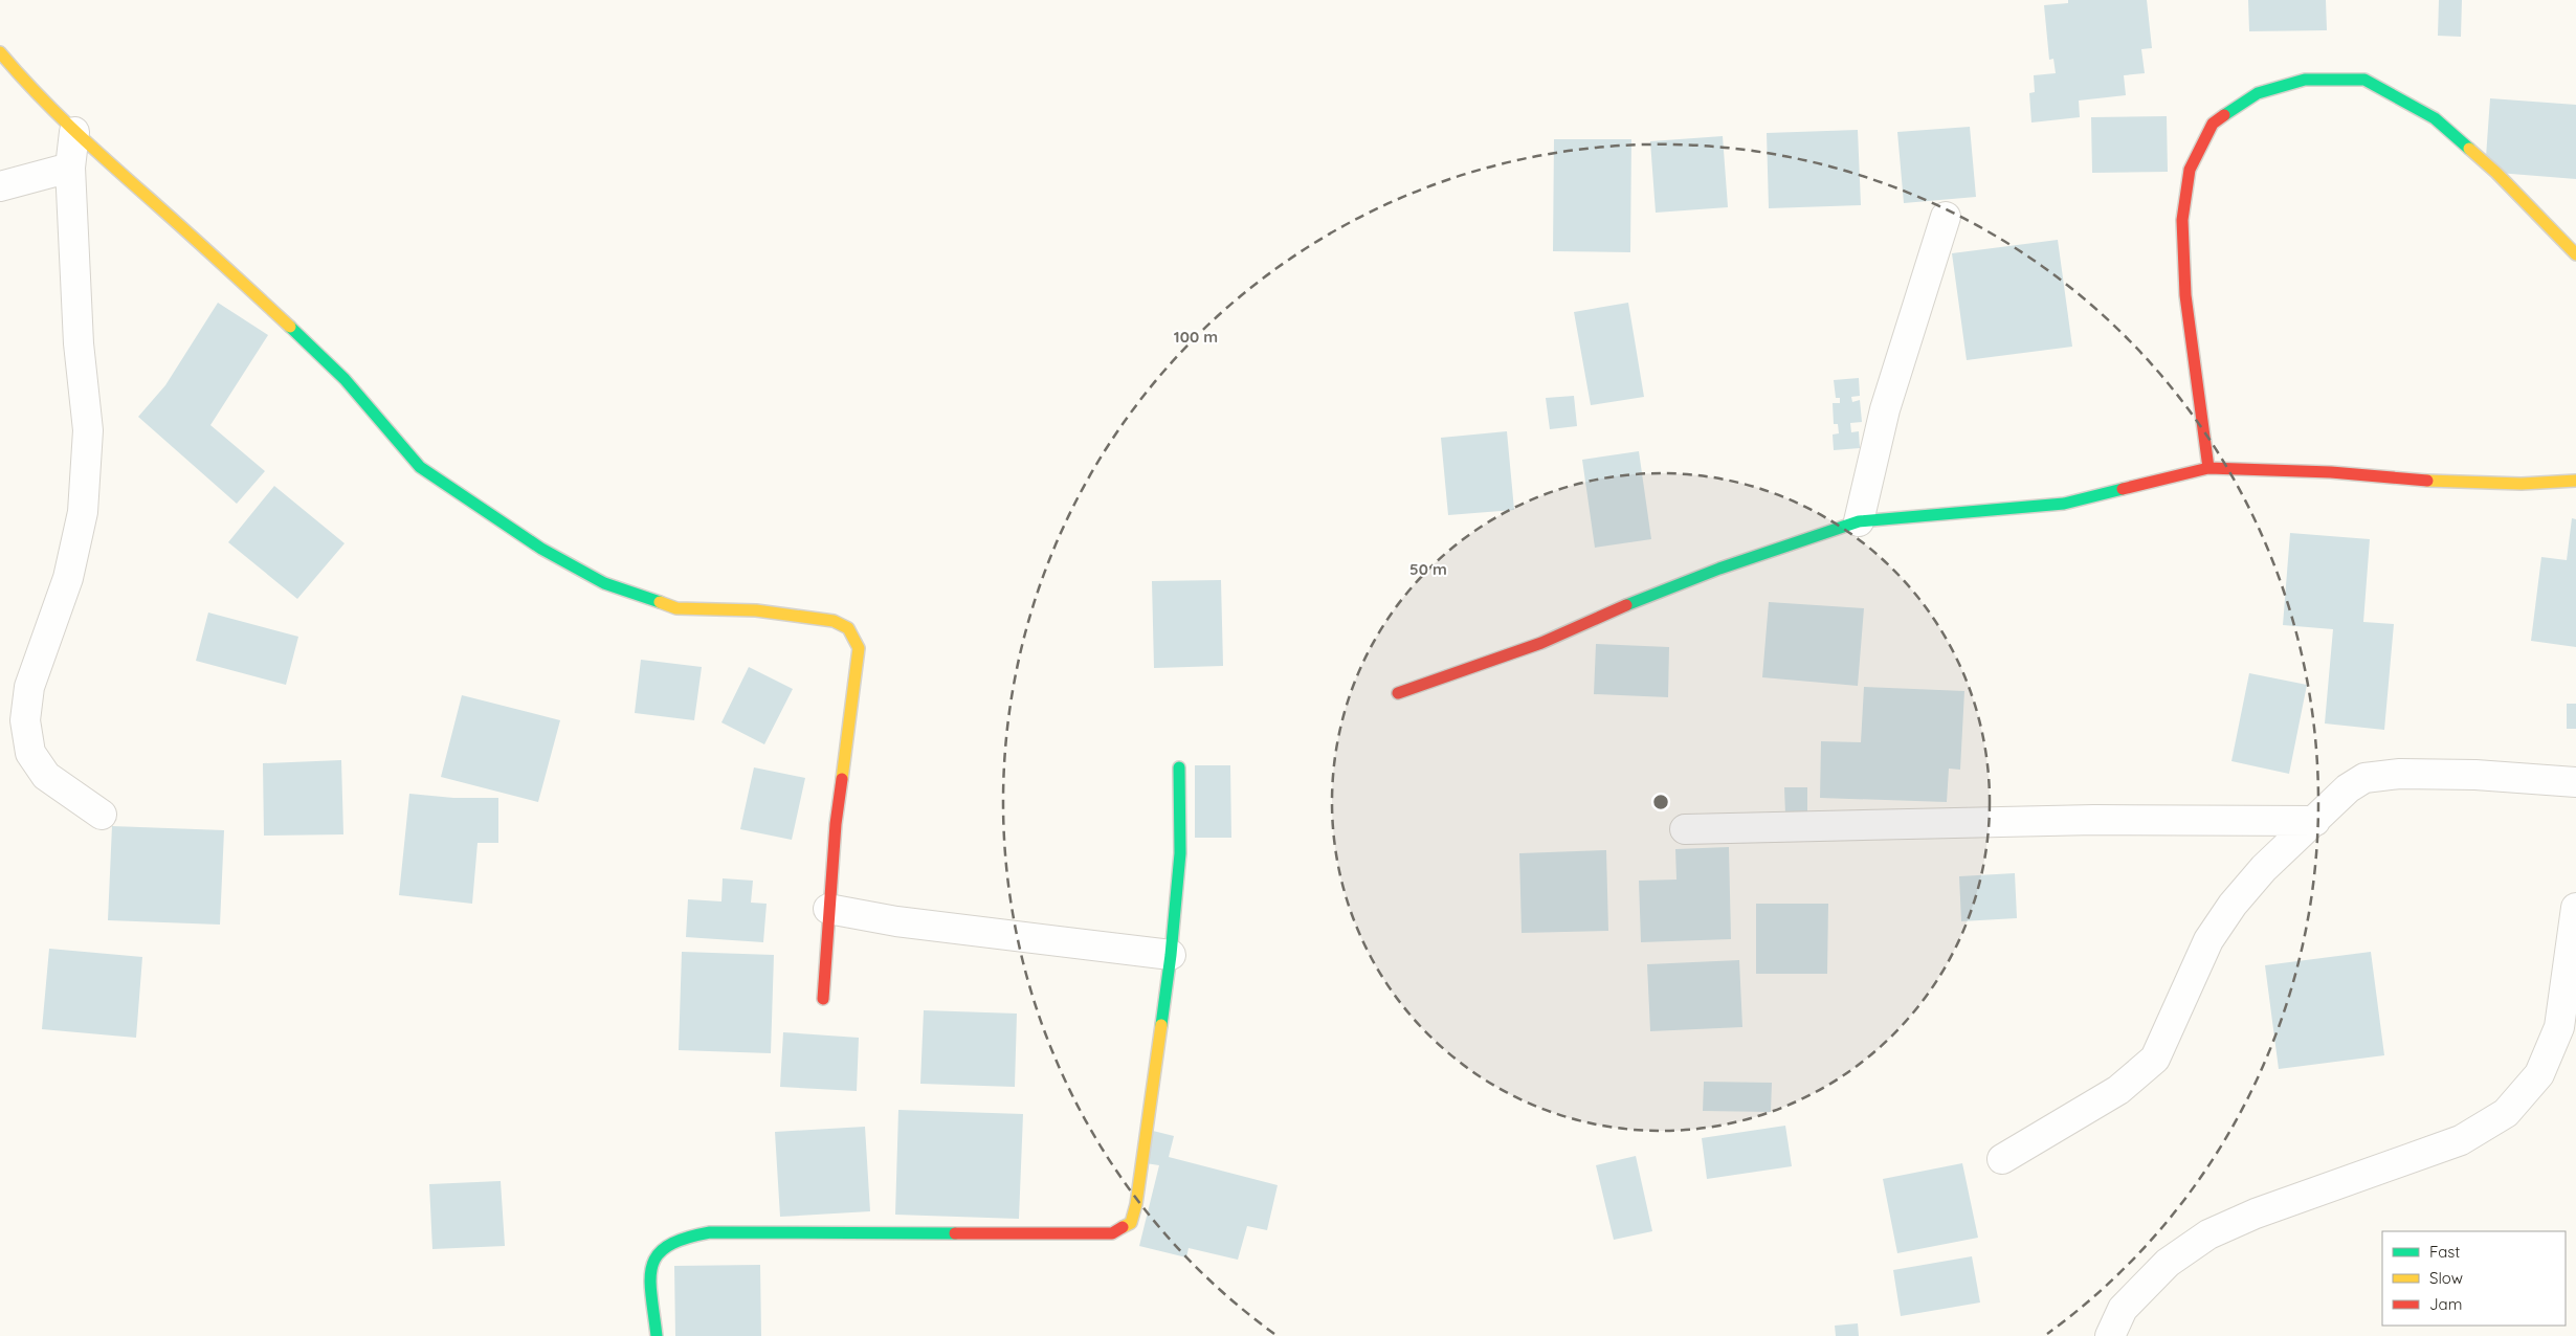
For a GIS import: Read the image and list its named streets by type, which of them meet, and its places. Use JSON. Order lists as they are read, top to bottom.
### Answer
{
  "legend": ["Fast", "Slow", "Jam"],
  "rings": ["100 m", "50 m"]
}
